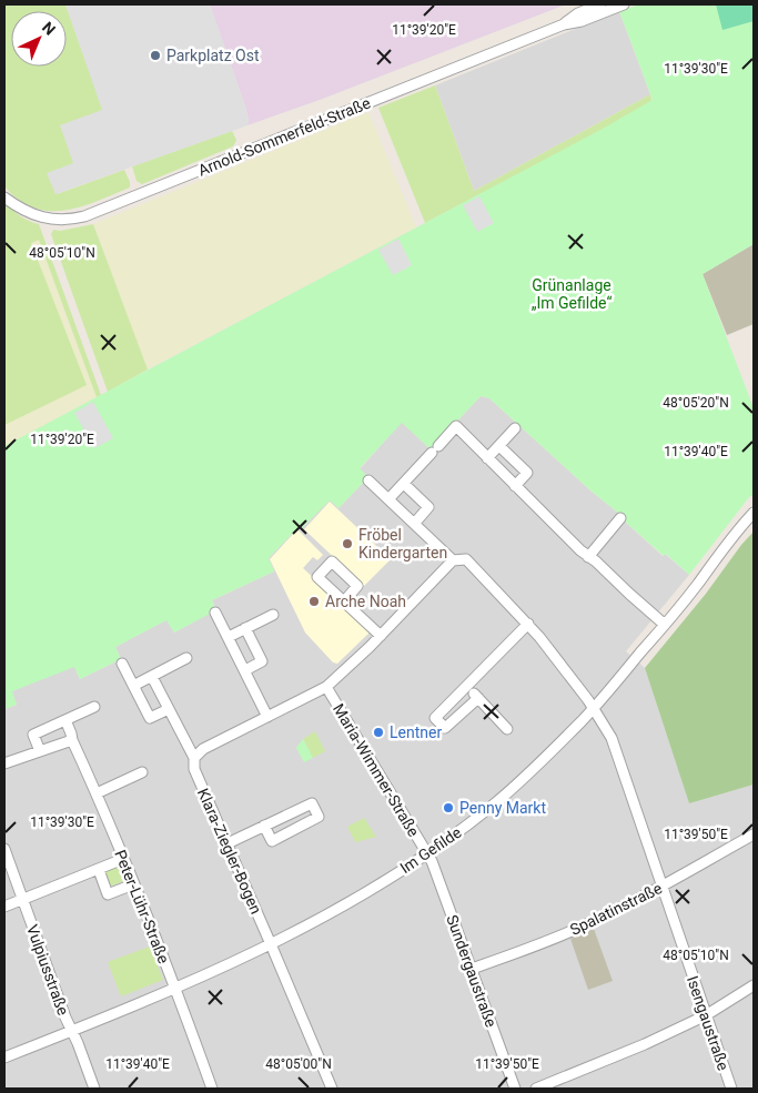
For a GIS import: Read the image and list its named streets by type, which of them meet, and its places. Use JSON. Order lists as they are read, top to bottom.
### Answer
{
  "streets": {
    "street": [
      "Arnold-Sommerfeld-Straße",
      "Maria-Wimmer-Straße",
      "Im Gefilde",
      "Klara-Ziegler-Bogen",
      "Peter-Lühr-Straße",
      "Spalatinstraße",
      "Vulpiusstraße",
      "Sundergaustraße",
      "Isengaustraße"
    ]
  },
  "crossings": [
    ["Maria-Wimmer-Straße", "Im Gefilde"],
    ["Maria-Wimmer-Straße", "Sundergaustraße"],
    ["Im Gefilde", "Klara-Ziegler-Bogen"],
    ["Im Gefilde", "Peter-Lühr-Straße"],
    ["Im Gefilde", "Vulpiusstraße"],
    ["Im Gefilde", "Sundergaustraße"],
    ["Im Gefilde", "Isengaustraße"],
    ["Spalatinstraße", "Sundergaustraße"],
    ["Spalatinstraße", "Isengaustraße"]
  ],
  "parks": ["Grünanlage „Im Gefilde“"],
  "places": [
    "Parkplatz Ost",
    "Fröbel Kindergarten",
    "Arche Noah",
    "Lentner",
    "Penny Markt"
  ],
  "north": "top right",
  "coordinates": [
    "11°39'20\"E",
    "11°39'30\"E",
    "48°05'10\"N",
    "48°05'20\"N",
    "11°39'40\"E",
    "11°39'50\"E",
    "48°05'00\"N"
  ]
}
